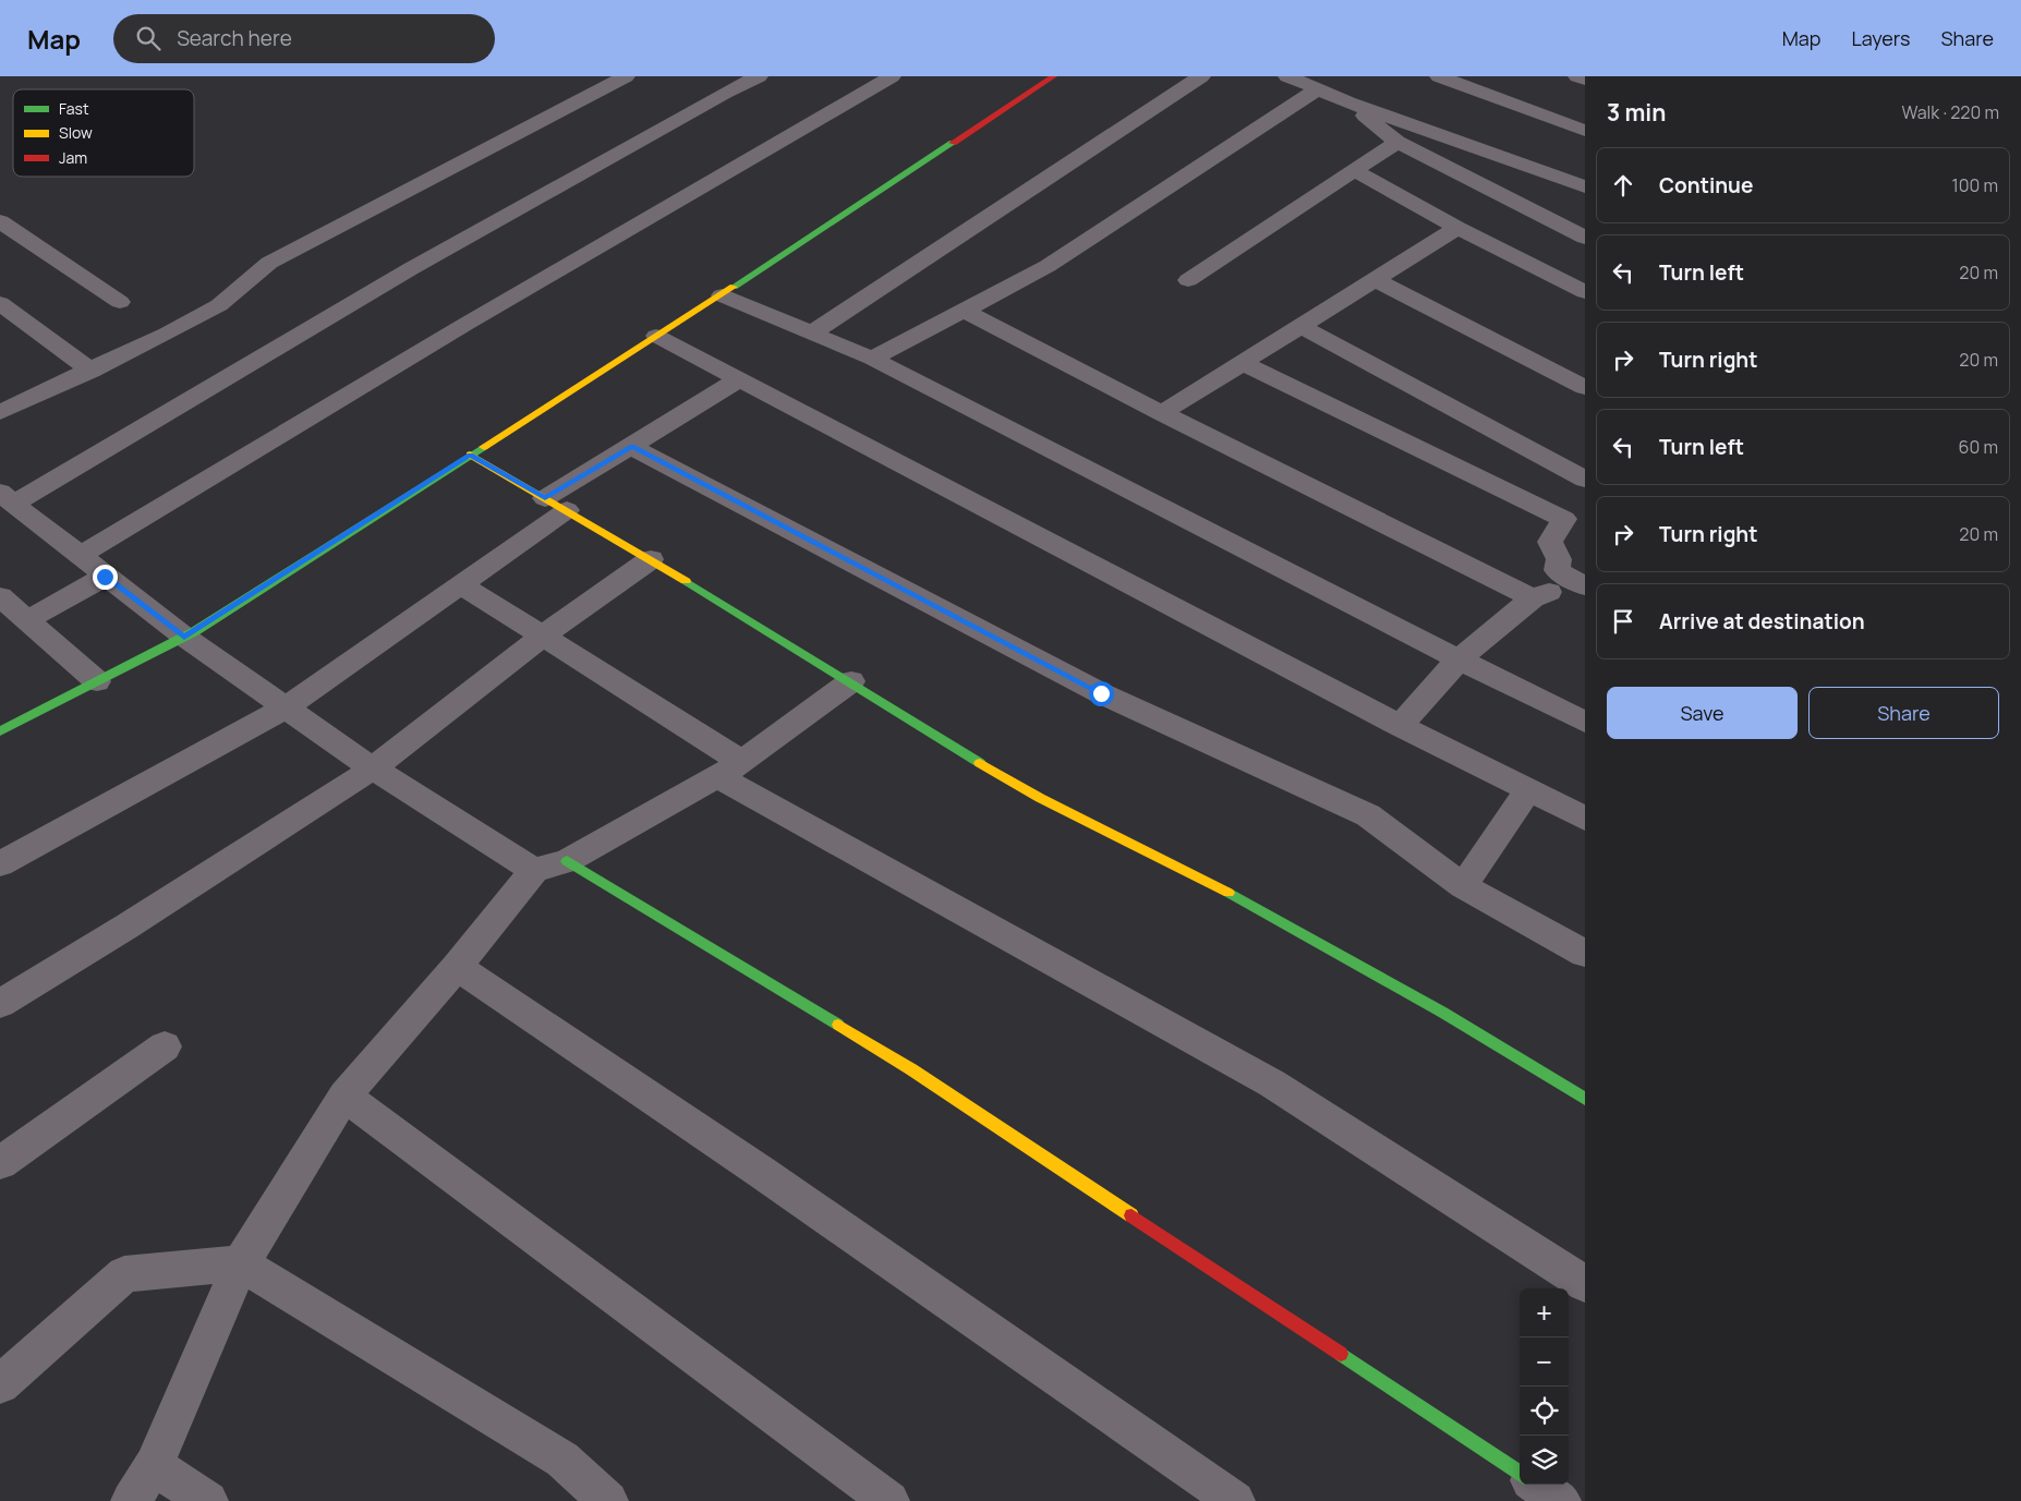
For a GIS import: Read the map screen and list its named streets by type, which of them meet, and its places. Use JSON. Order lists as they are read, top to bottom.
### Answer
{
  "legend": ["Fast", "Slow", "Jam"],
  "page": {
    "header": "Map",
    "search": "Search here",
    "nav": ["Map", "Layers", "Share"],
    "heading": ["3 min", "Walk · 220 m"],
    "list": [
      ["Continue", "100 m"],
      ["Turn left", "20 m"],
      ["Turn right", "20 m"],
      ["Turn left", "60 m"],
      ["Turn right", "20 m"],
      "Arrive at destination"
    ],
    "buttons": ["Save", "Share"],
    "map_buttons": ["+", "−"]
  }
}
